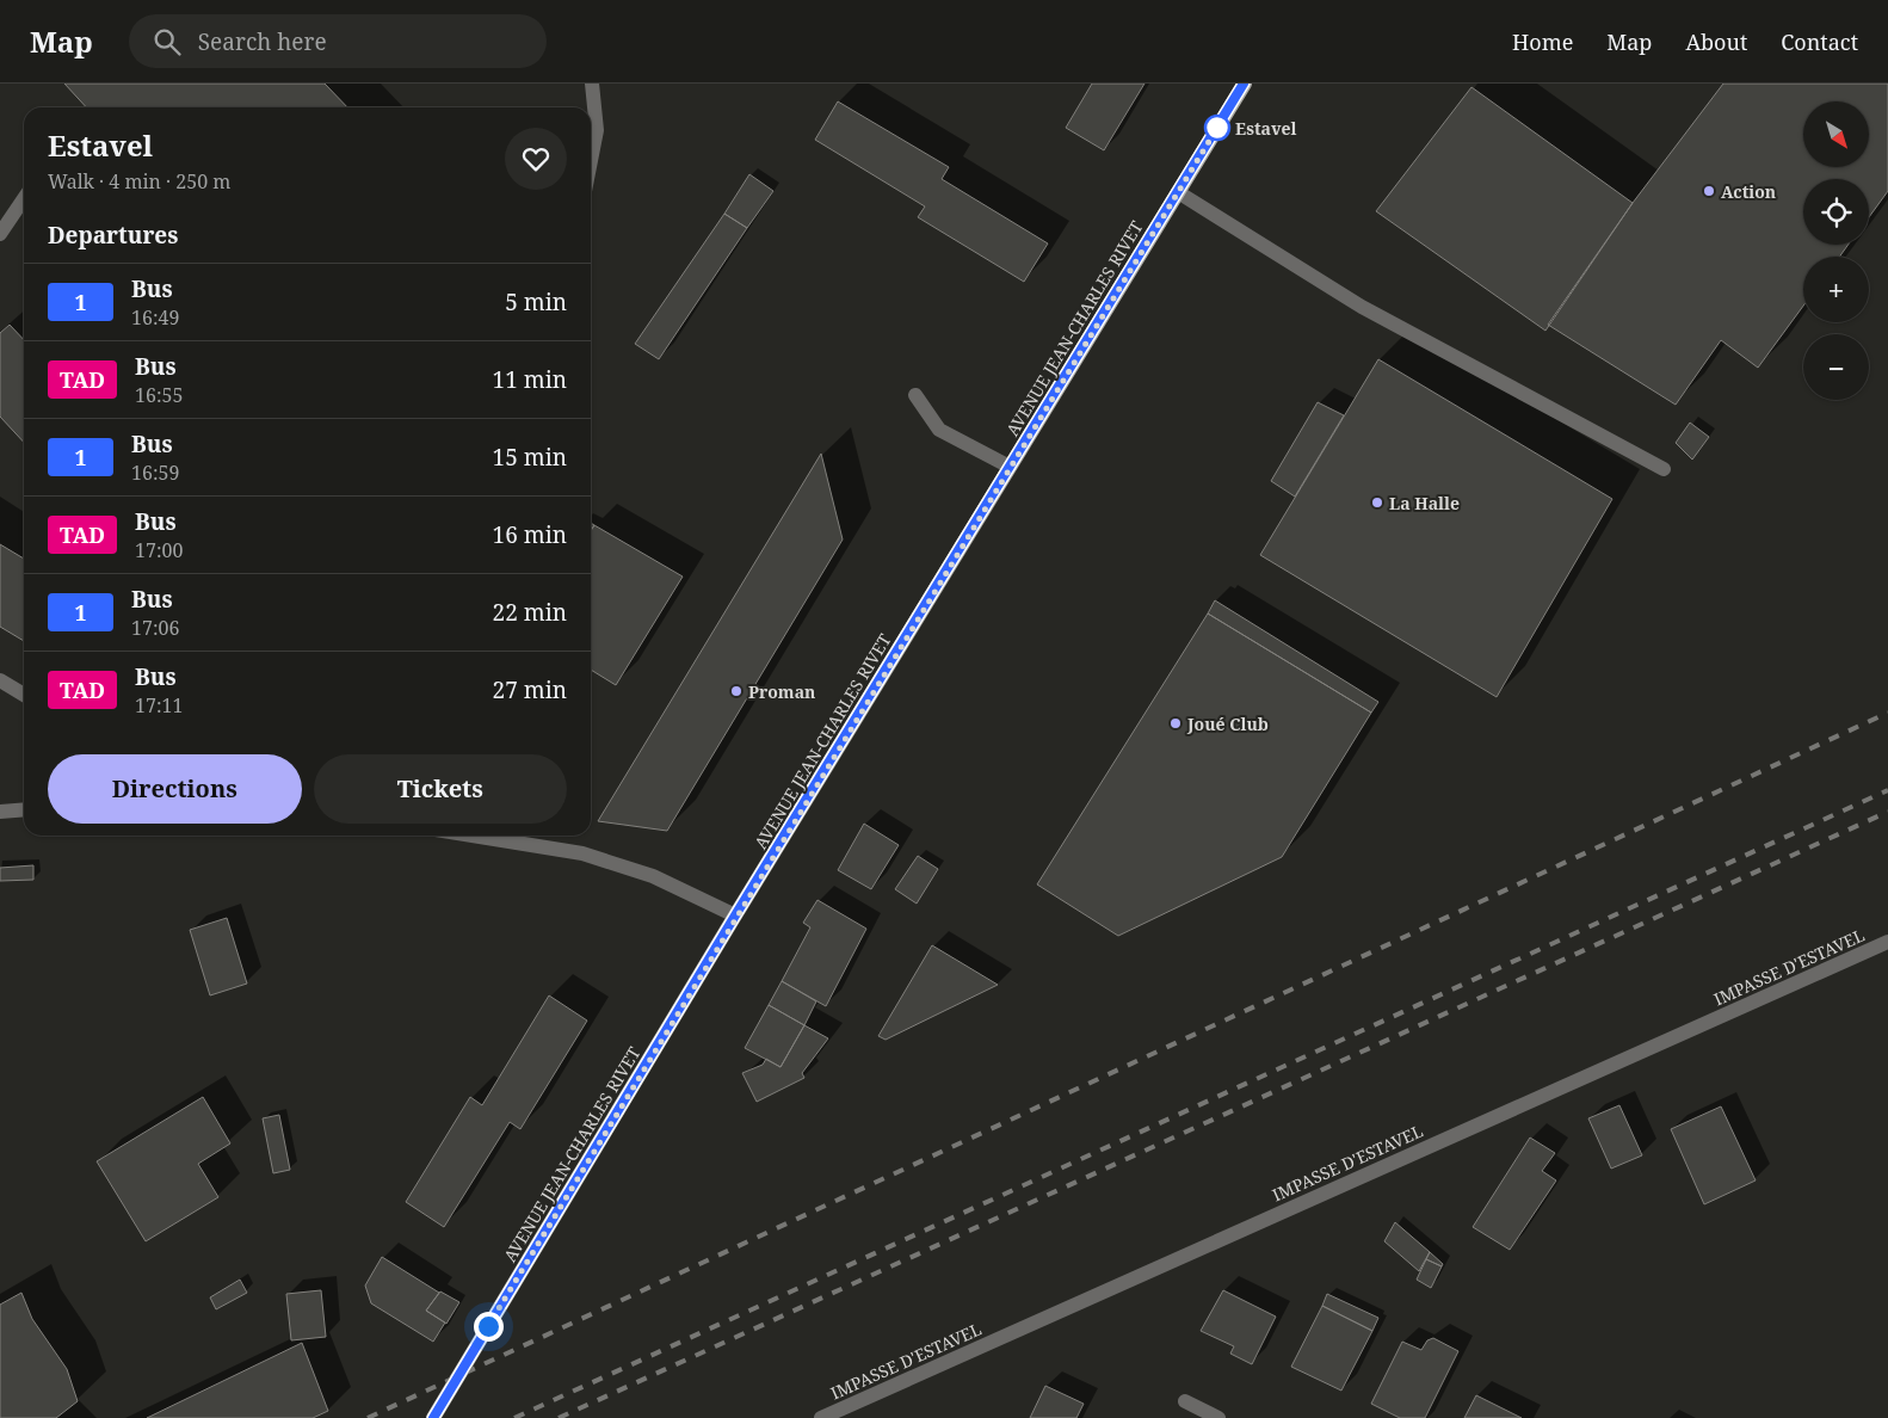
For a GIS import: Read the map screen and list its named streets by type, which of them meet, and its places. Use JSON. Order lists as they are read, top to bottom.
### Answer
{
  "streets": {
    "main road": ["AVENUE JEAN-CHARLES RIVET"],
    "street": ["IMPASSE D'ESTAVEL"]
  },
  "places": [
    "Estavel",
    "Action",
    "La Halle",
    "Proman",
    "Joué Club"
  ],
  "lines": ["bus line 1"],
  "north": "bottom right",
  "page": {
    "header": "Map",
    "search": "Search here",
    "nav": [
      "Home",
      "Map",
      "About",
      "Contact"
    ],
    "map_buttons": ["+", "−"],
    "heading": [
      ["Estavel", "Walk · 4 min · 250 m"],
      "Departures"
    ],
    "list": [
      {
        "mark": "1",
        "name": "Bus",
        "note": "16:49",
        "value": "5 min"
      },
      {
        "mark": "TAD",
        "name": "Bus",
        "note": "16:55",
        "value": "11 min"
      },
      {
        "mark": "1",
        "name": "Bus",
        "note": "16:59",
        "value": "15 min"
      },
      {
        "mark": "TAD",
        "name": "Bus",
        "note": "17:00",
        "value": "16 min"
      },
      {
        "mark": "1",
        "name": "Bus",
        "note": "17:06",
        "value": "22 min"
      },
      {
        "mark": "TAD",
        "name": "Bus",
        "note": "17:11",
        "value": "27 min"
      }
    ],
    "buttons": ["Directions", "Tickets"]
  }
}
